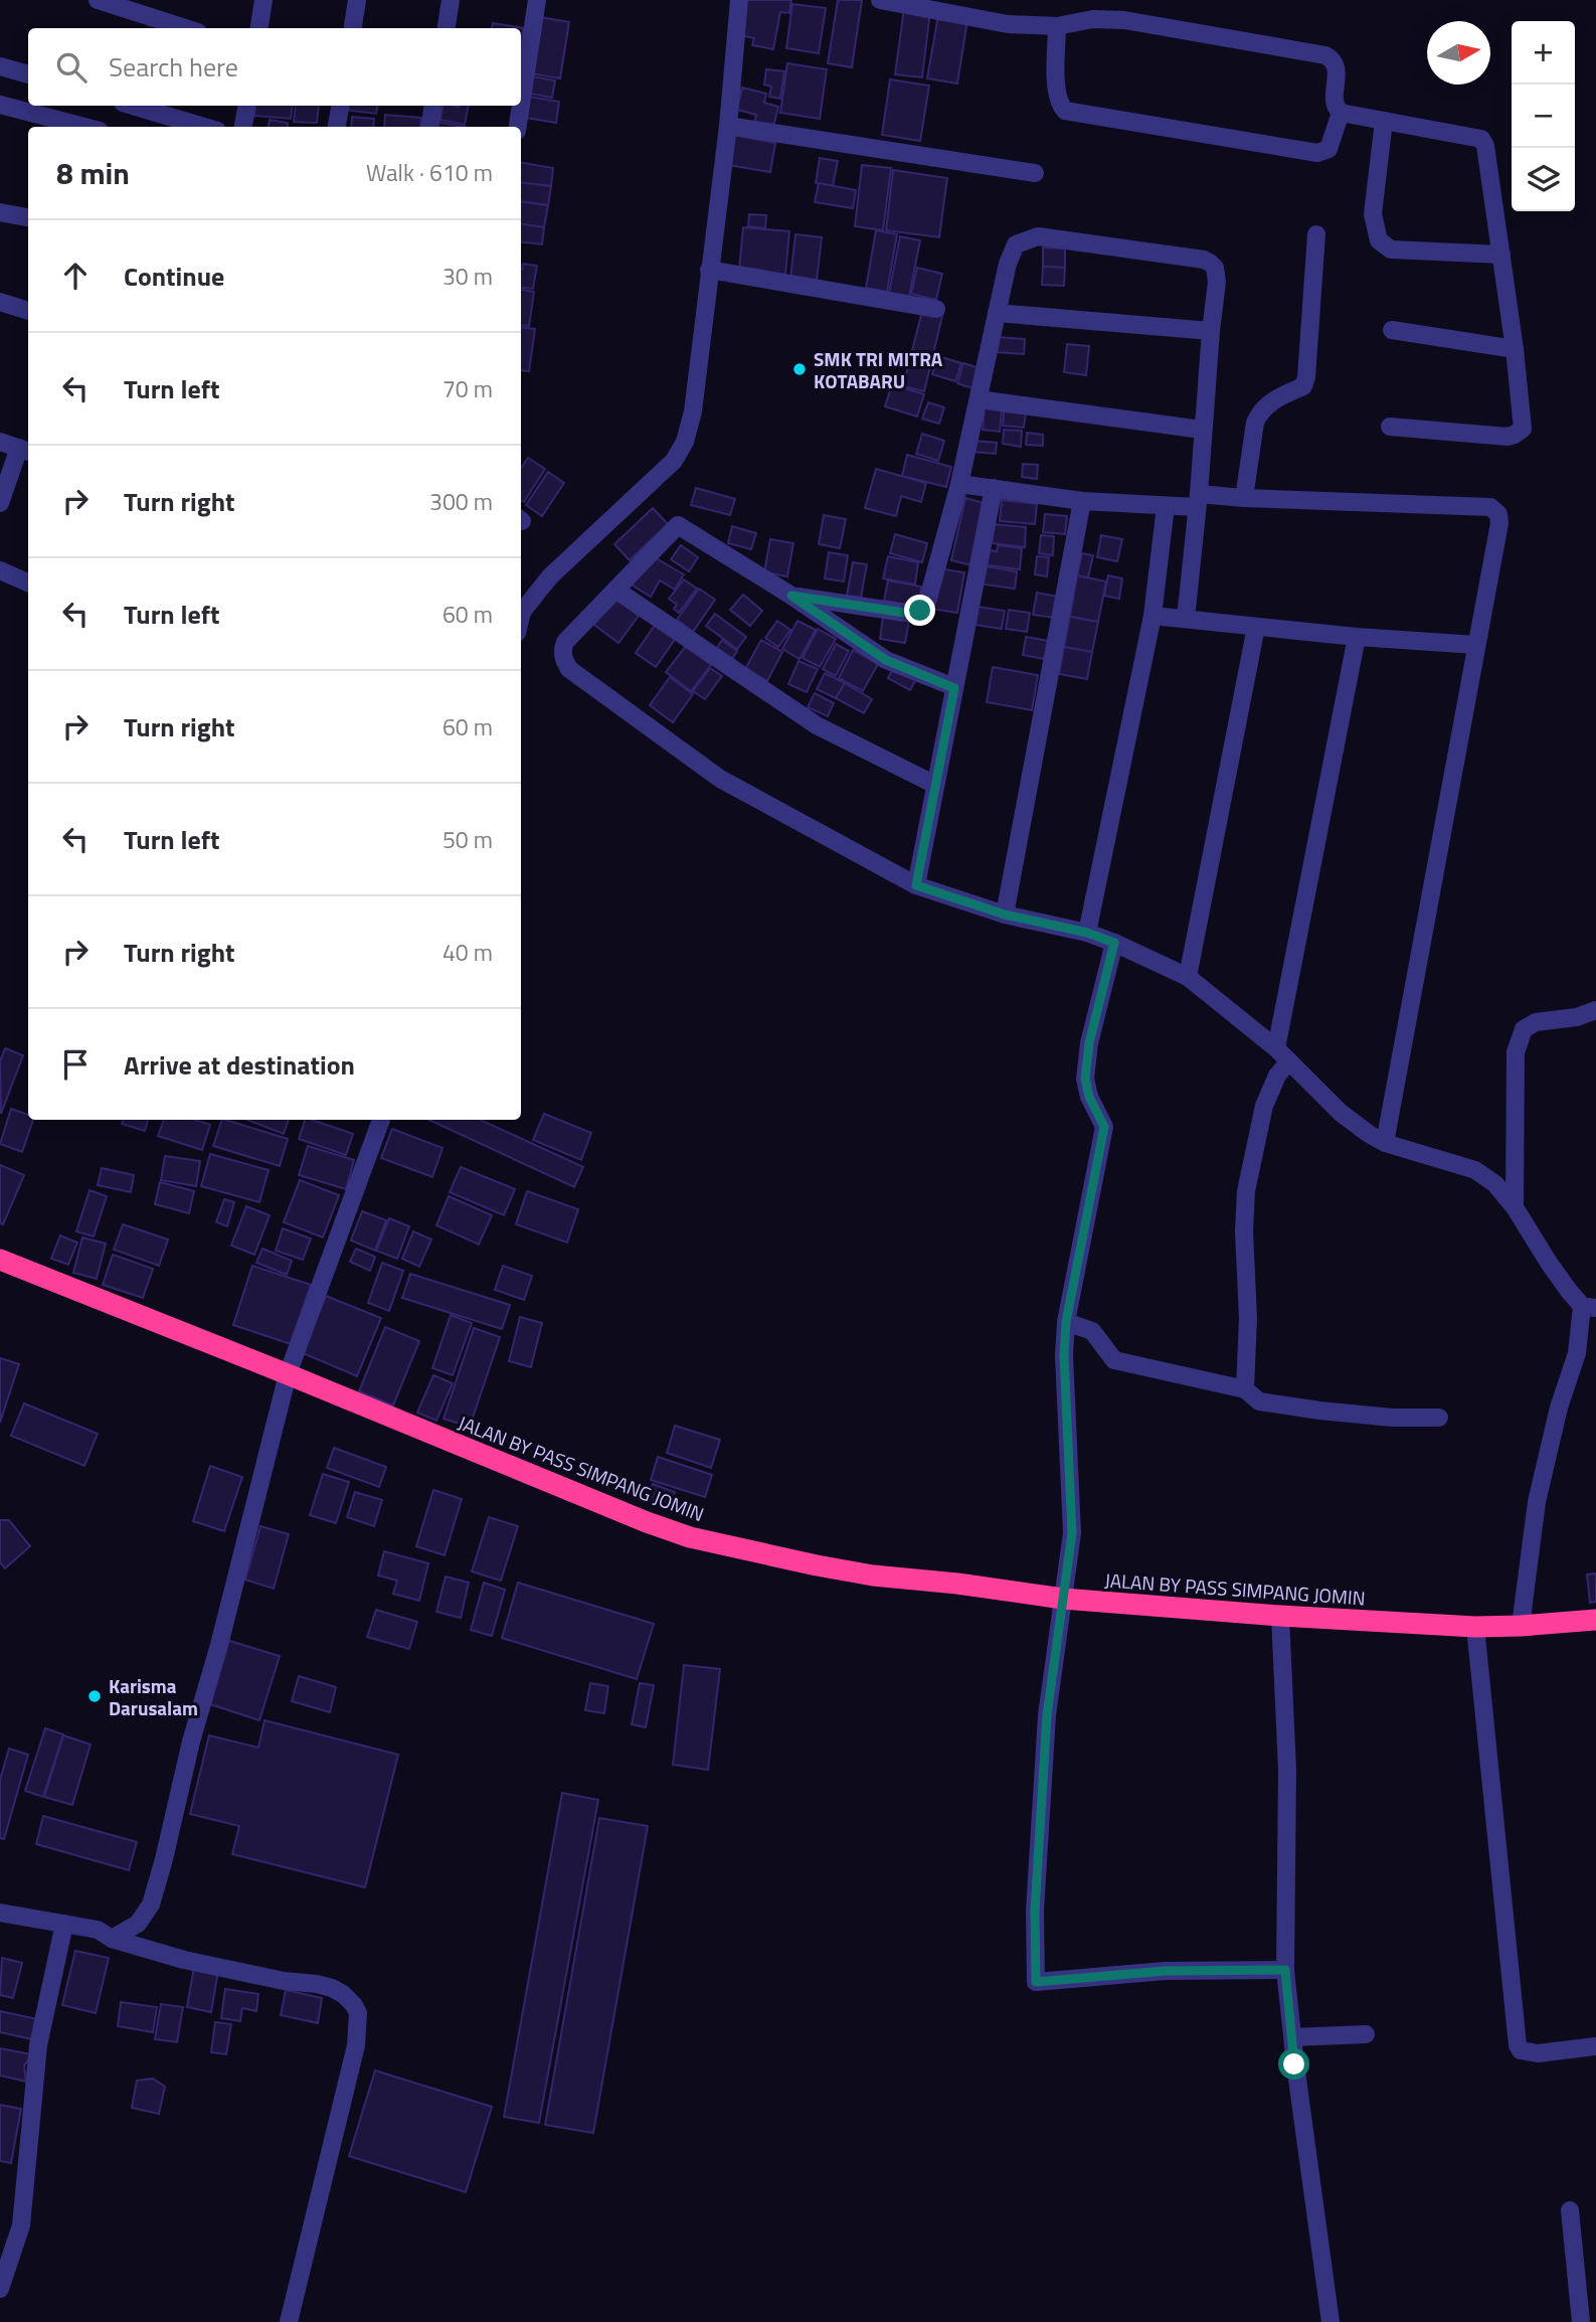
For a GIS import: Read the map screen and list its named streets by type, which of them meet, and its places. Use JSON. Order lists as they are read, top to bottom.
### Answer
{
  "streets": {
    "highway": ["JALAN BY PASS SIMPANG JOMIN"]
  },
  "places": ["SMK TRI MITRA KOTABARU", "Karisma Darusalam"],
  "north": "right",
  "page": {
    "map_buttons": ["+", "−"],
    "search": "Search here",
    "heading": ["8 min", "Walk · 610 m"],
    "list": [
      ["Continue", "30 m"],
      ["Turn left", "70 m"],
      ["Turn right", "300 m"],
      ["Turn left", "60 m"],
      ["Turn right", "60 m"],
      ["Turn left", "50 m"],
      ["Turn right", "40 m"],
      "Arrive at destination"
    ]
  }
}
